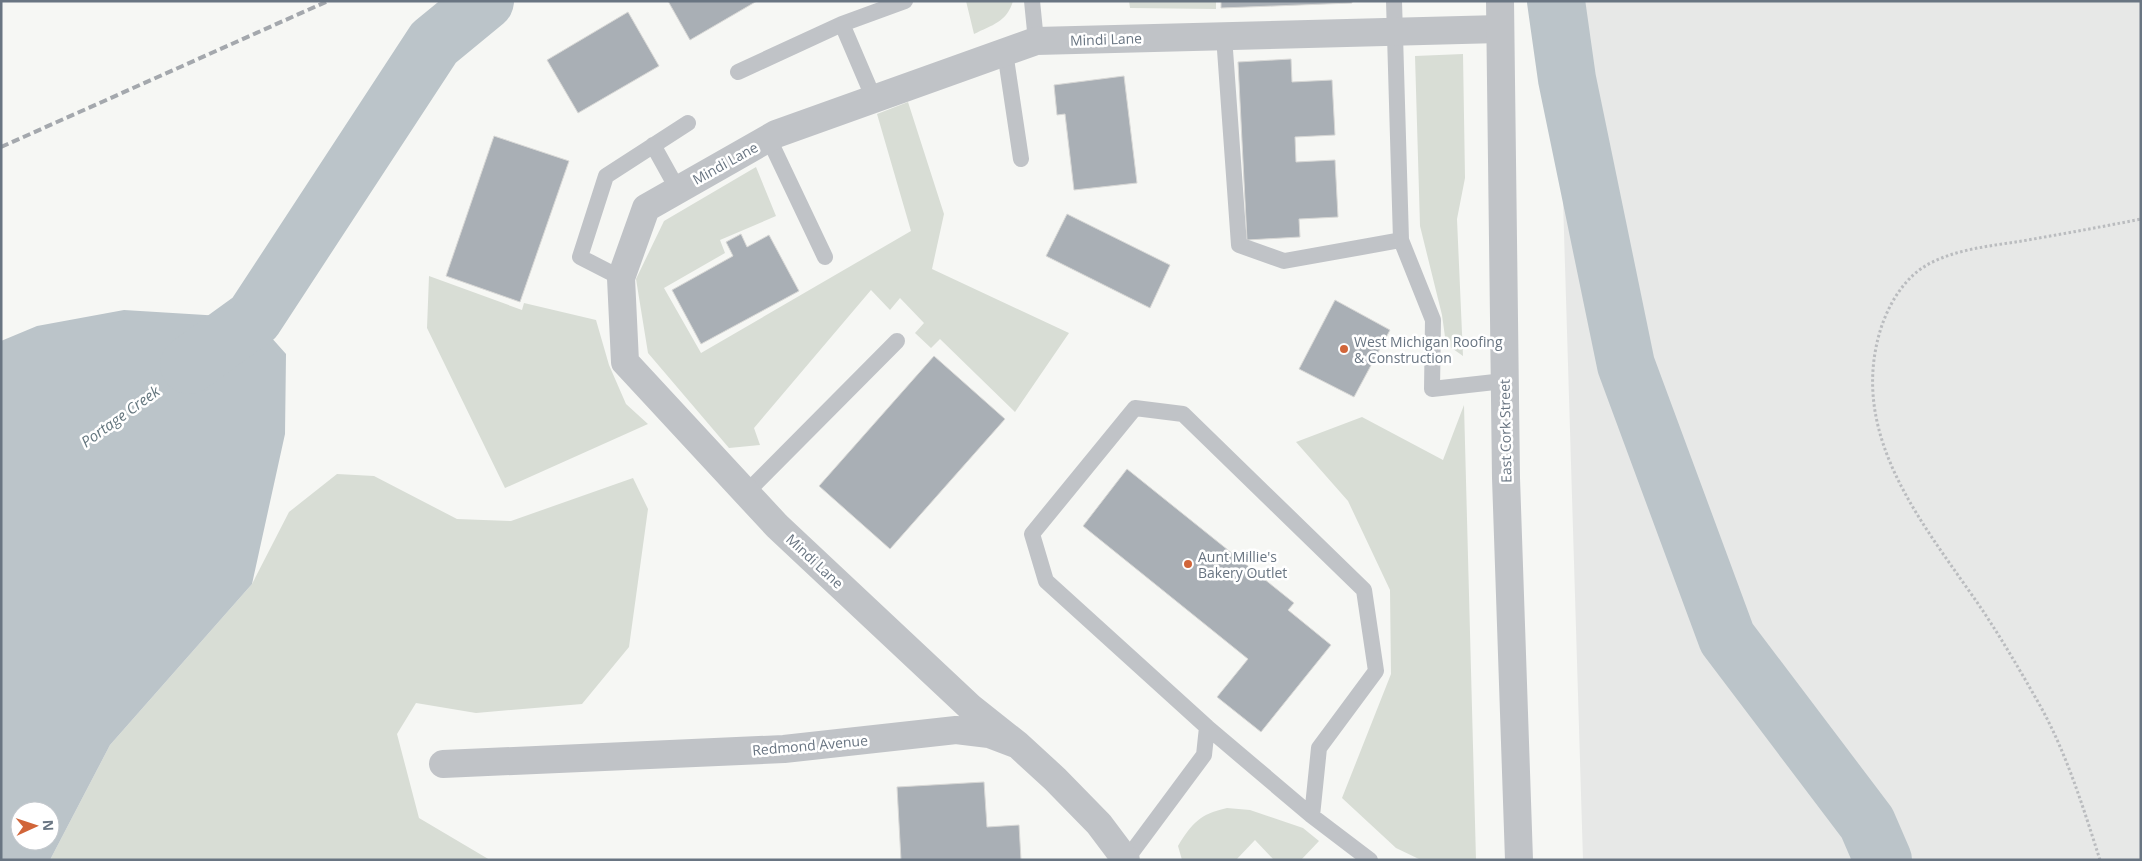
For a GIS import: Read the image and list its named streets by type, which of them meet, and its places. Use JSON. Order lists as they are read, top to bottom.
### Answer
{
  "streets": {
    "street": ["Mindi Lane", "East Cork Street", "Redmond Avenue"]
  },
  "crossings": [
    ["Mindi Lane", "East Cork Street"],
    ["Mindi Lane", "Redmond Avenue"]
  ],
  "water": ["Portage Creek"],
  "places": ["West Michigan Roofing & Construction", "Aunt Millie's Bakery Outlet"],
  "north": "right"
}
